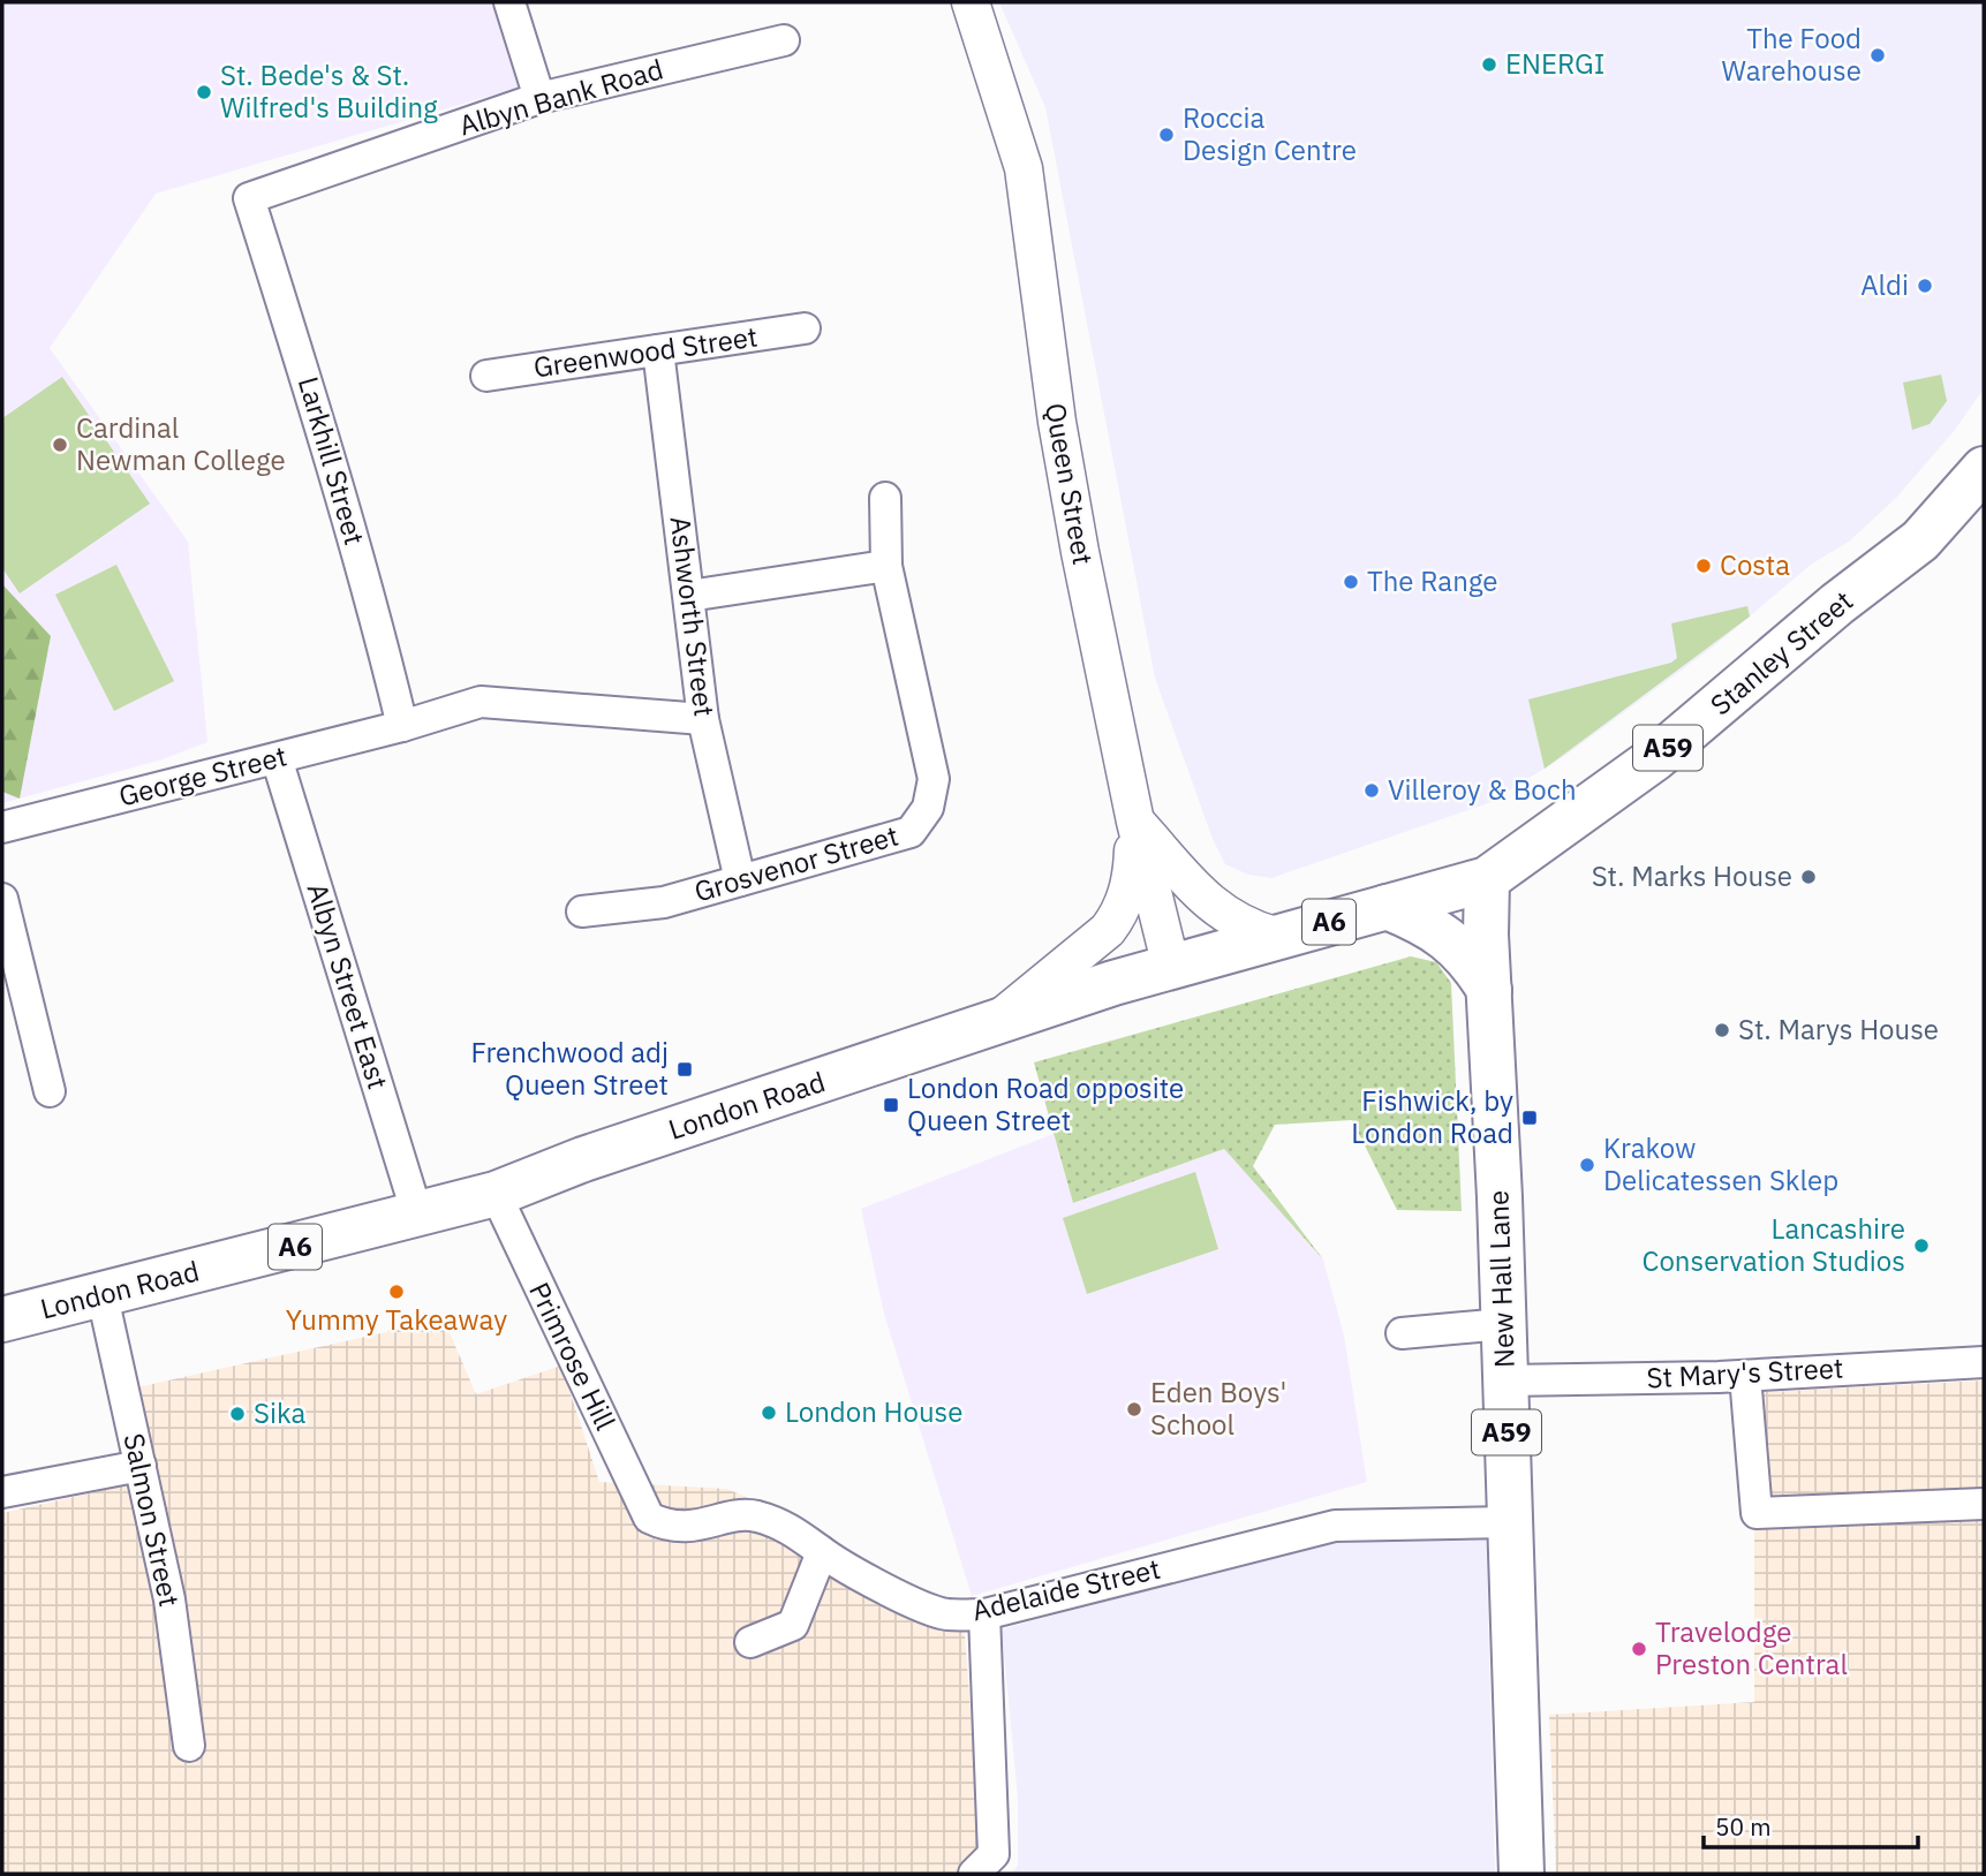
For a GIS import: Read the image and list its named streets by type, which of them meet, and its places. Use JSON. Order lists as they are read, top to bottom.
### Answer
{
  "streets": {
    "highway": [
      "Stanley Street",
      "A59",
      "A6",
      "London Road",
      "New Hall Lane"
    ],
    "street": [
      "Albyn Bank Road",
      "Greenwood Street",
      "Larkhill Street",
      "Queen Street",
      "Ashworth Street",
      "George Street",
      "Grosvenor Street",
      "Albyn Street East",
      "Primrose Hill",
      "St Mary's Street",
      "Salmon Street",
      "Adelaide Street"
    ]
  },
  "crossings": [
    ["Albyn Bank Road", "Larkhill Street"],
    ["Greenwood Street", "Ashworth Street"],
    ["Larkhill Street", "George Street"],
    ["Queen Street", "London Road"],
    ["Ashworth Street", "George Street"],
    ["Ashworth Street", "Grosvenor Street"],
    ["Stanley Street", "London Road"],
    ["Stanley Street", "New Hall Lane"],
    ["George Street", "Albyn Street East"],
    ["Albyn Street East", "London Road"],
    ["London Road", "New Hall Lane"],
    ["London Road", "Primrose Hill"],
    ["London Road", "Salmon Street"],
    ["New Hall Lane", "St Mary's Street"],
    ["New Hall Lane", "Adelaide Street"],
    ["Primrose Hill", "Adelaide Street"]
  ],
  "places": {
    "other": [
      "The Food Warehouse",
      "ENERGI",
      "St. Bede's & St. Wilfred's Building",
      "Roccia Design Centre",
      "Aldi",
      "Cardinal Newman College",
      "Costa",
      "The Range",
      "Villeroy & Boch",
      "St. Marks House",
      "St. Marys House",
      "Krakow Delicatessen Sklep",
      "Lancashire Conservation Studios",
      "Yummy Takeaway",
      "Eden Boys' School",
      "London House",
      "Sika",
      "Travelodge Preston Central"
    ],
    "transit": ["Frenchwood adj Queen Street", "London Road opposite Queen Street", "Fishwick, by London Road"]
  },
  "scale_bar": "50 m"
}
